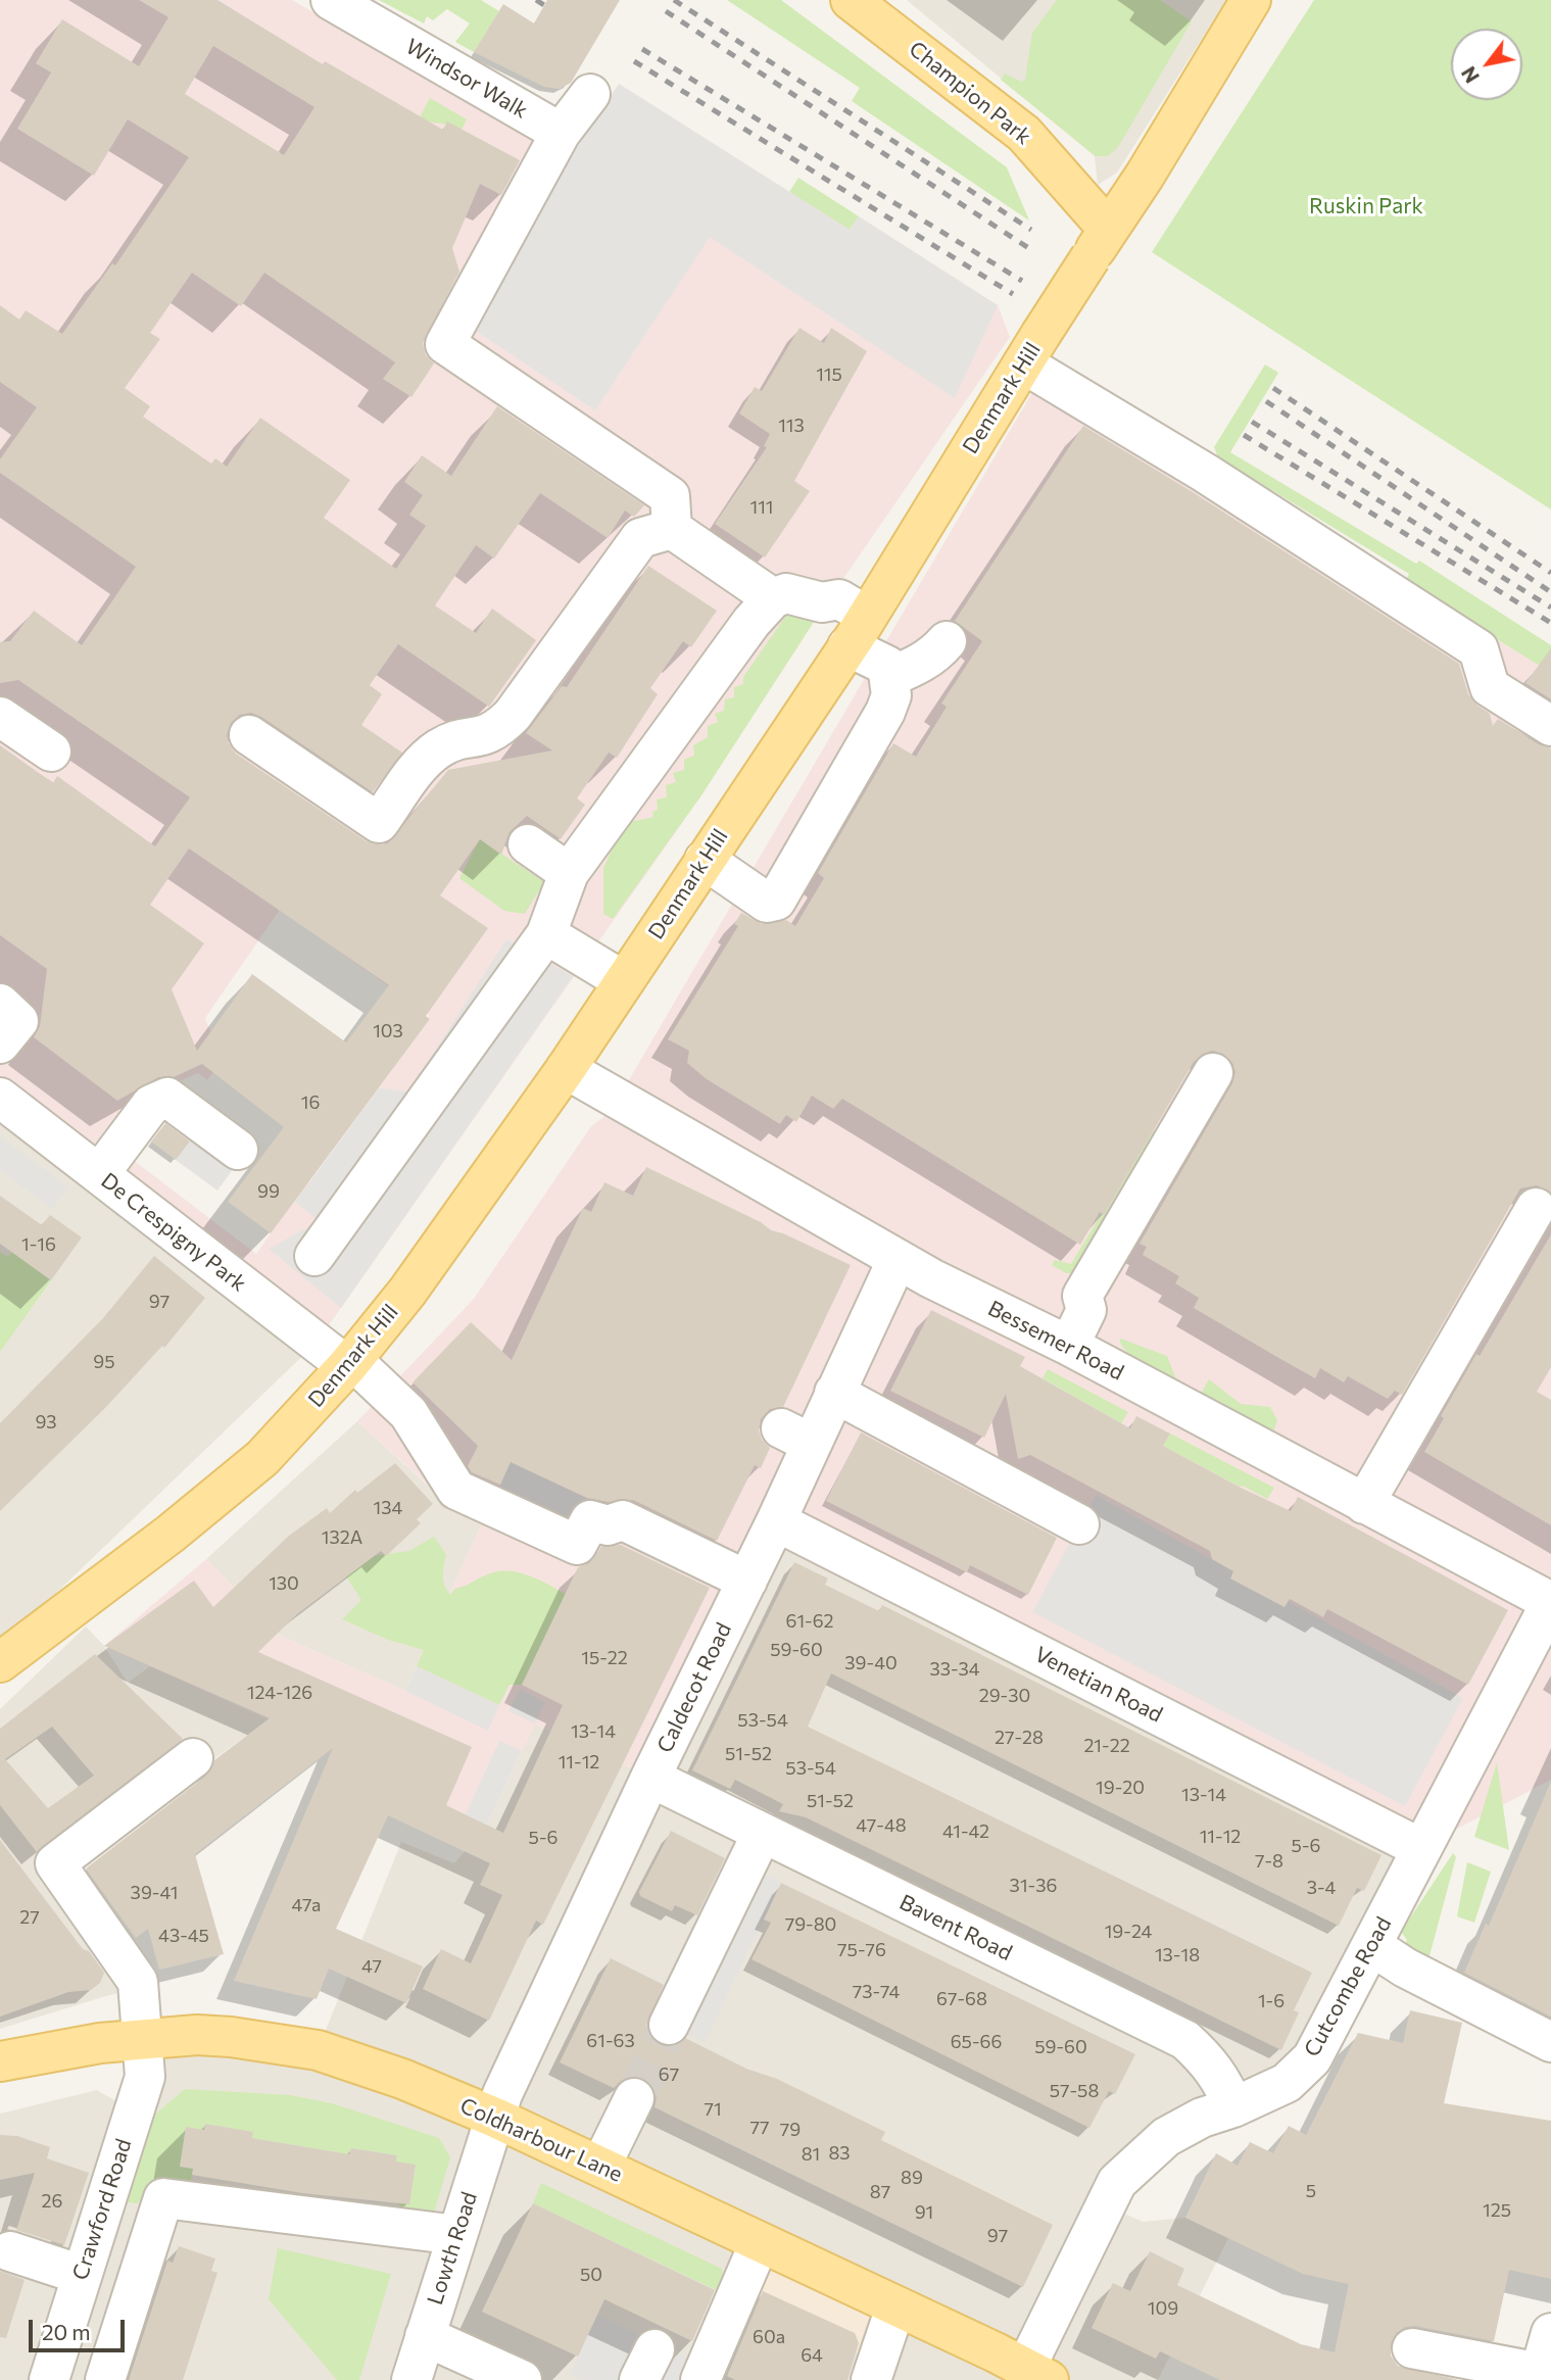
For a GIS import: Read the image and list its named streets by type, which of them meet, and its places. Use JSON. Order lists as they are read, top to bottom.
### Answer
{
  "streets": {
    "main road": ["Champion Park", "Denmark Hill", "Coldharbour Lane"],
    "street": [
      "Windsor Walk",
      "De Crespigny Park",
      "Bessemer Road",
      "Venetian Road",
      "Caldecot Road",
      "Bavent Road",
      "Cutcombe Road",
      "Crawford Road",
      "Lowth Road"
    ]
  },
  "crossings": [
    ["Champion Park", "Denmark Hill"],
    ["Denmark Hill", "De Crespigny Park"],
    ["Denmark Hill", "Bessemer Road"],
    ["De Crespigny Park", "Caldecot Road"],
    ["Bessemer Road", "Caldecot Road"],
    ["Bessemer Road", "Cutcombe Road"],
    ["Venetian Road", "Caldecot Road"],
    ["Venetian Road", "Cutcombe Road"],
    ["Caldecot Road", "Bavent Road"],
    ["Caldecot Road", "Coldharbour Lane"],
    ["Caldecot Road", "Lowth Road"],
    ["Bavent Road", "Cutcombe Road"],
    ["Cutcombe Road", "Coldharbour Lane"],
    ["Coldharbour Lane", "Crawford Road"],
    ["Coldharbour Lane", "Lowth Road"]
  ],
  "parks": ["Ruskin Park"],
  "house_numbers": [
    "115",
    "113",
    "111",
    "103",
    "16",
    "99",
    "1-16",
    "97",
    "95",
    "93",
    "134",
    "132A",
    "130",
    "61-62",
    "59-60",
    "15-22",
    "39-40",
    "33-34",
    "124-126",
    "29-30",
    "53-54",
    "13-14",
    "27-28",
    "21-22",
    "51-52",
    "11-12",
    "53-54",
    "19-20",
    "13-14",
    "51-52",
    "47-48",
    "41-42",
    "11-12",
    "5-6",
    "5-6",
    "7-8",
    "31-36",
    "3-4",
    "39-41",
    "47a",
    "27",
    "79-80",
    "19-24",
    "43-45",
    "75-76",
    "13-18",
    "47",
    "73-74",
    "67-68",
    "1-6",
    "61-63",
    "65-66",
    "59-60",
    "67",
    "57-58",
    "71",
    "77",
    "79",
    "83",
    "81",
    "89",
    "5",
    "87",
    "26",
    "125",
    "91",
    "97",
    "50",
    "109",
    "60a",
    "64"
  ],
  "scale_bar": "20 m",
  "north": "bottom left"
}
